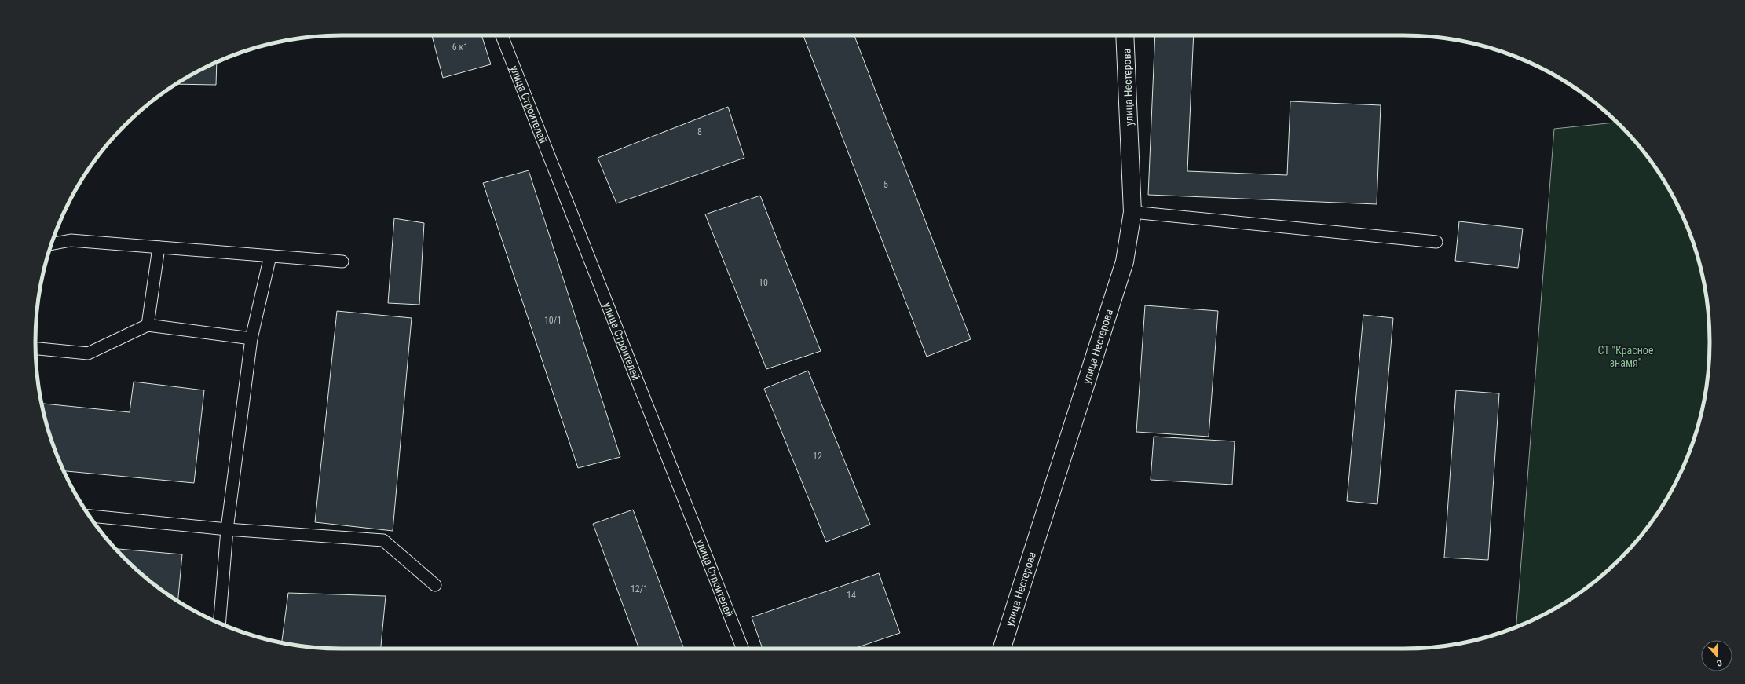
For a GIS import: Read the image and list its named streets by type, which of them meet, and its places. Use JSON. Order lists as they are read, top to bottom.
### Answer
{
  "streets": {
    "street": ["улица Нестерова"],
    "lane": ["улица Строителей"]
  },
  "parks": ["СТ \"Красное знамя\""],
  "house_numbers": [
    "6 к1",
    "8",
    "5",
    "10",
    "10/1",
    "12",
    "12/1",
    "14"
  ],
  "north": "bottom"
}
